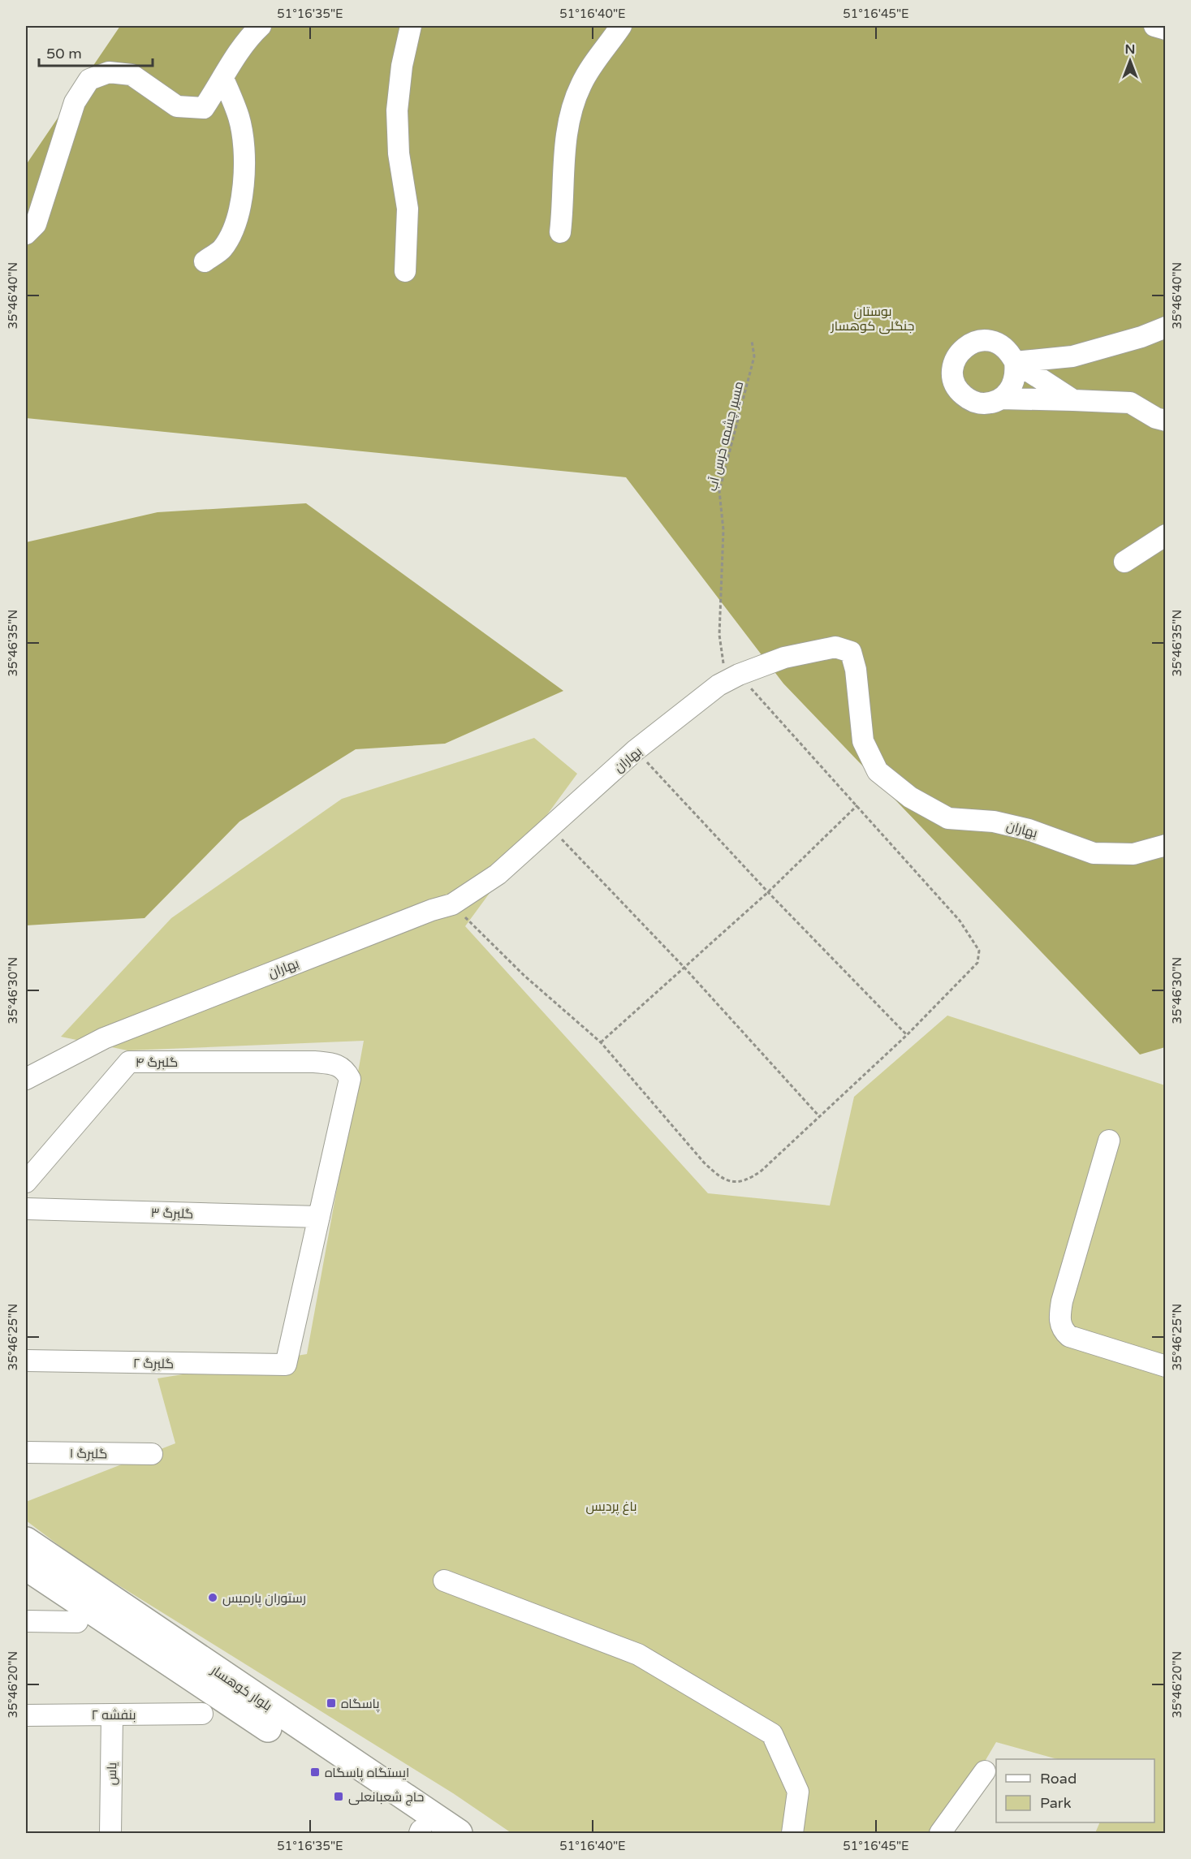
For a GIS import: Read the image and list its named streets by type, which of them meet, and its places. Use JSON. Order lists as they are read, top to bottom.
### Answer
{
  "streets": {
    "main road": ["بلوار کوهسار"],
    "street": [
      "بهاران",
      "گلبرگ ۴",
      "گلبرگ ۳",
      "گلبرگ ۲",
      "گلبرگ ۱",
      "بنفشه ۲",
      "یاس"
    ],
    "path": ["مسیر چشمه خرس آب"]
  },
  "crossings": [
    ["مسیر چشمه خرس آب", "بهاران"],
    ["گلبرگ ۴", "گلبرگ ۳"],
    ["گلبرگ ۴", "گلبرگ ۲"],
    ["گلبرگ ۳", "گلبرگ ۲"],
    ["بنفشه ۲", "یاس"]
  ],
  "parks": ["بوستان جنگلی کوهسار", "باغ پردیس"],
  "places": {
    "other": ["رستوران پارمیس"],
    "transit": ["پاسگاه", "ایستگاه پاسگاه", "حاج شعبانعلی"]
  },
  "legend": ["Road", "Park"],
  "scale_bar": "50 m",
  "north": "top",
  "coordinates": [
    "51°16'35\"E",
    "51°16'40\"E",
    "51°16'45\"E",
    "35°46'40\"N",
    "35°46'35\"N",
    "35°46'30\"N",
    "35°46'25\"N",
    "35°46'20\"N"
  ]
}
